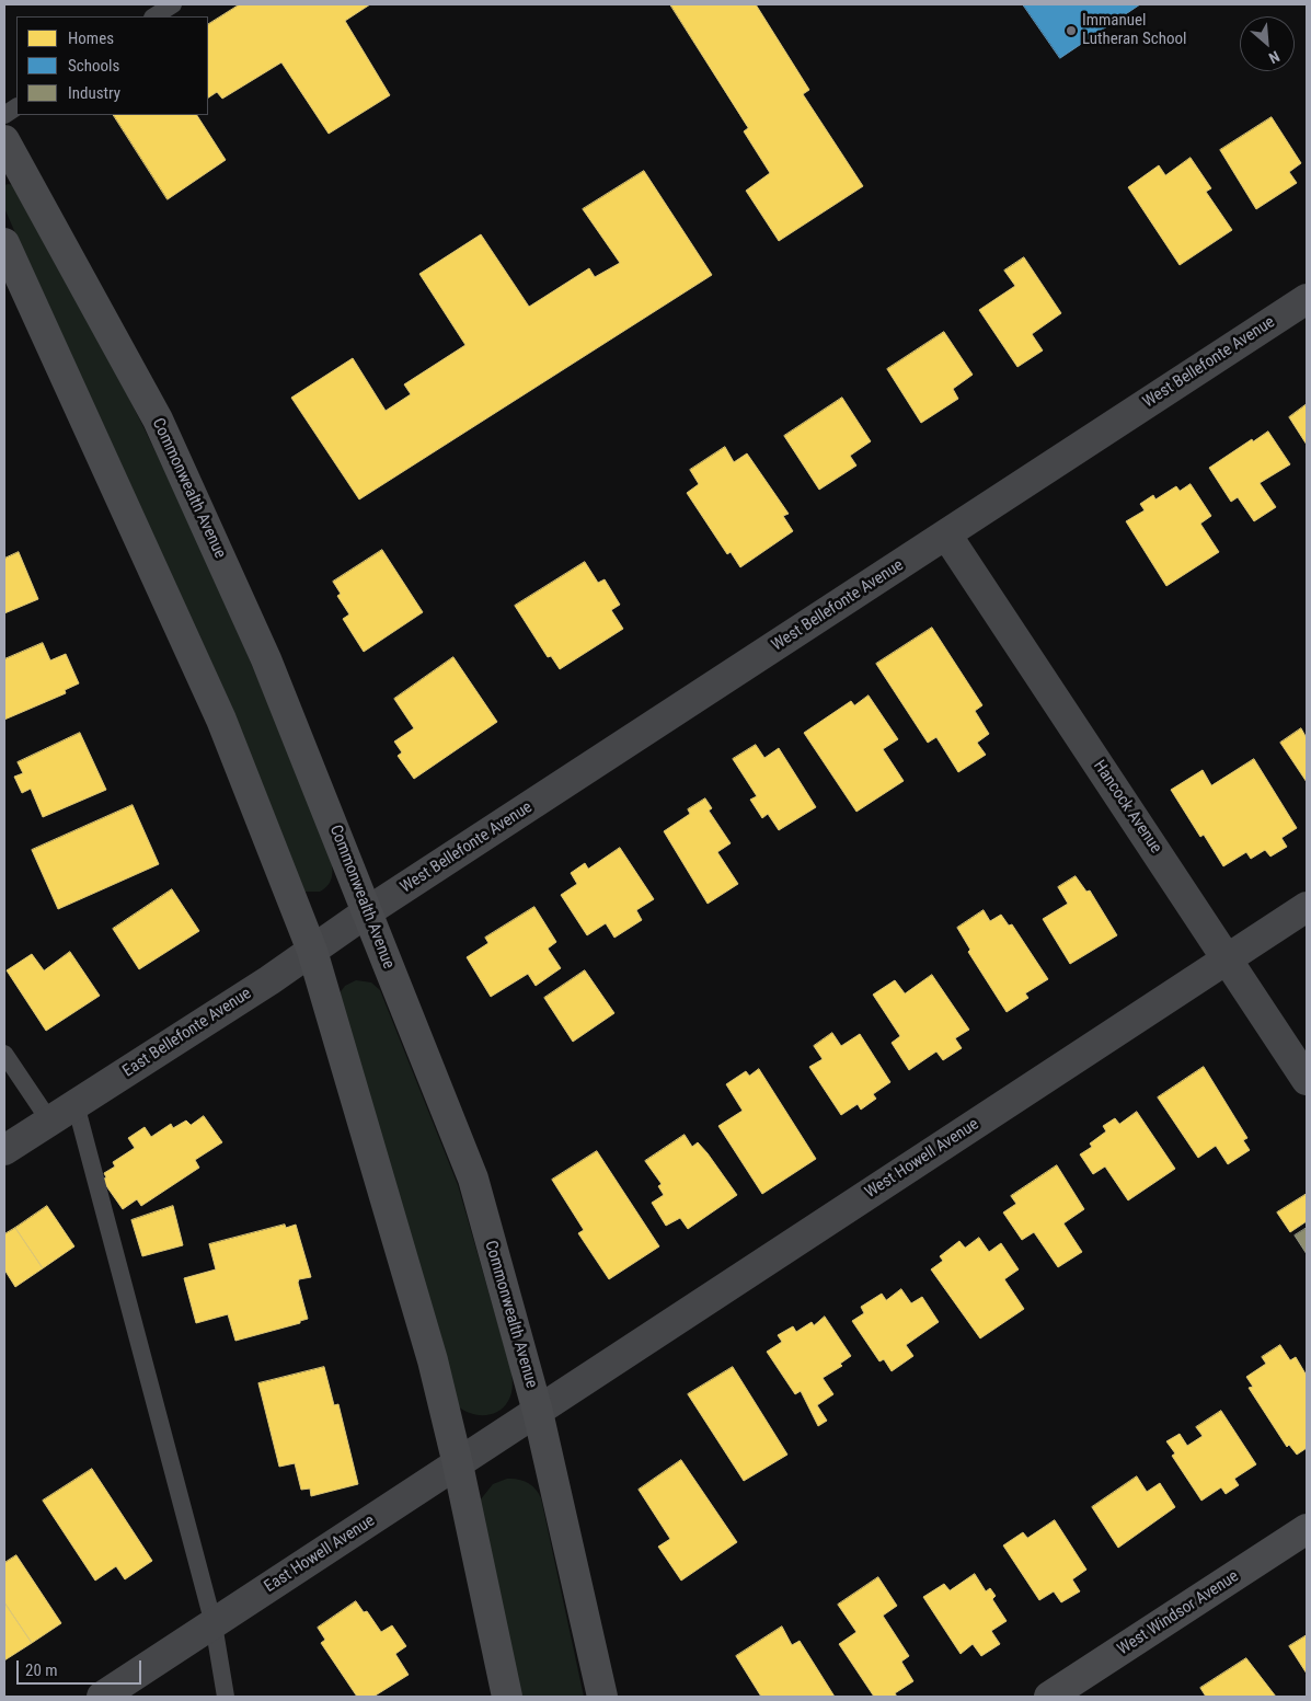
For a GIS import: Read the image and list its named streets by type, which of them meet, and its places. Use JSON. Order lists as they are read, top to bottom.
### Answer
{
  "streets": {
    "street": [
      "West Bellefonte Avenue",
      "Commonwealth Avenue",
      "Hancock Avenue",
      "East Bellefonte Avenue",
      "West Howell Avenue",
      "East Howell Avenue",
      "West Windsor Avenue"
    ]
  },
  "crossings": [
    ["West Bellefonte Avenue", "Commonwealth Avenue"],
    ["West Bellefonte Avenue", "Hancock Avenue"],
    ["West Bellefonte Avenue", "East Bellefonte Avenue"],
    ["Commonwealth Avenue", "East Bellefonte Avenue"],
    ["Commonwealth Avenue", "West Howell Avenue"],
    ["Commonwealth Avenue", "East Howell Avenue"],
    ["Hancock Avenue", "West Howell Avenue"],
    ["West Howell Avenue", "East Howell Avenue"]
  ],
  "places": ["Immanuel Lutheran School"],
  "legend": ["Homes", "Schools", "Industry"],
  "scale_bar": "20 m",
  "north": "bottom right"
}
